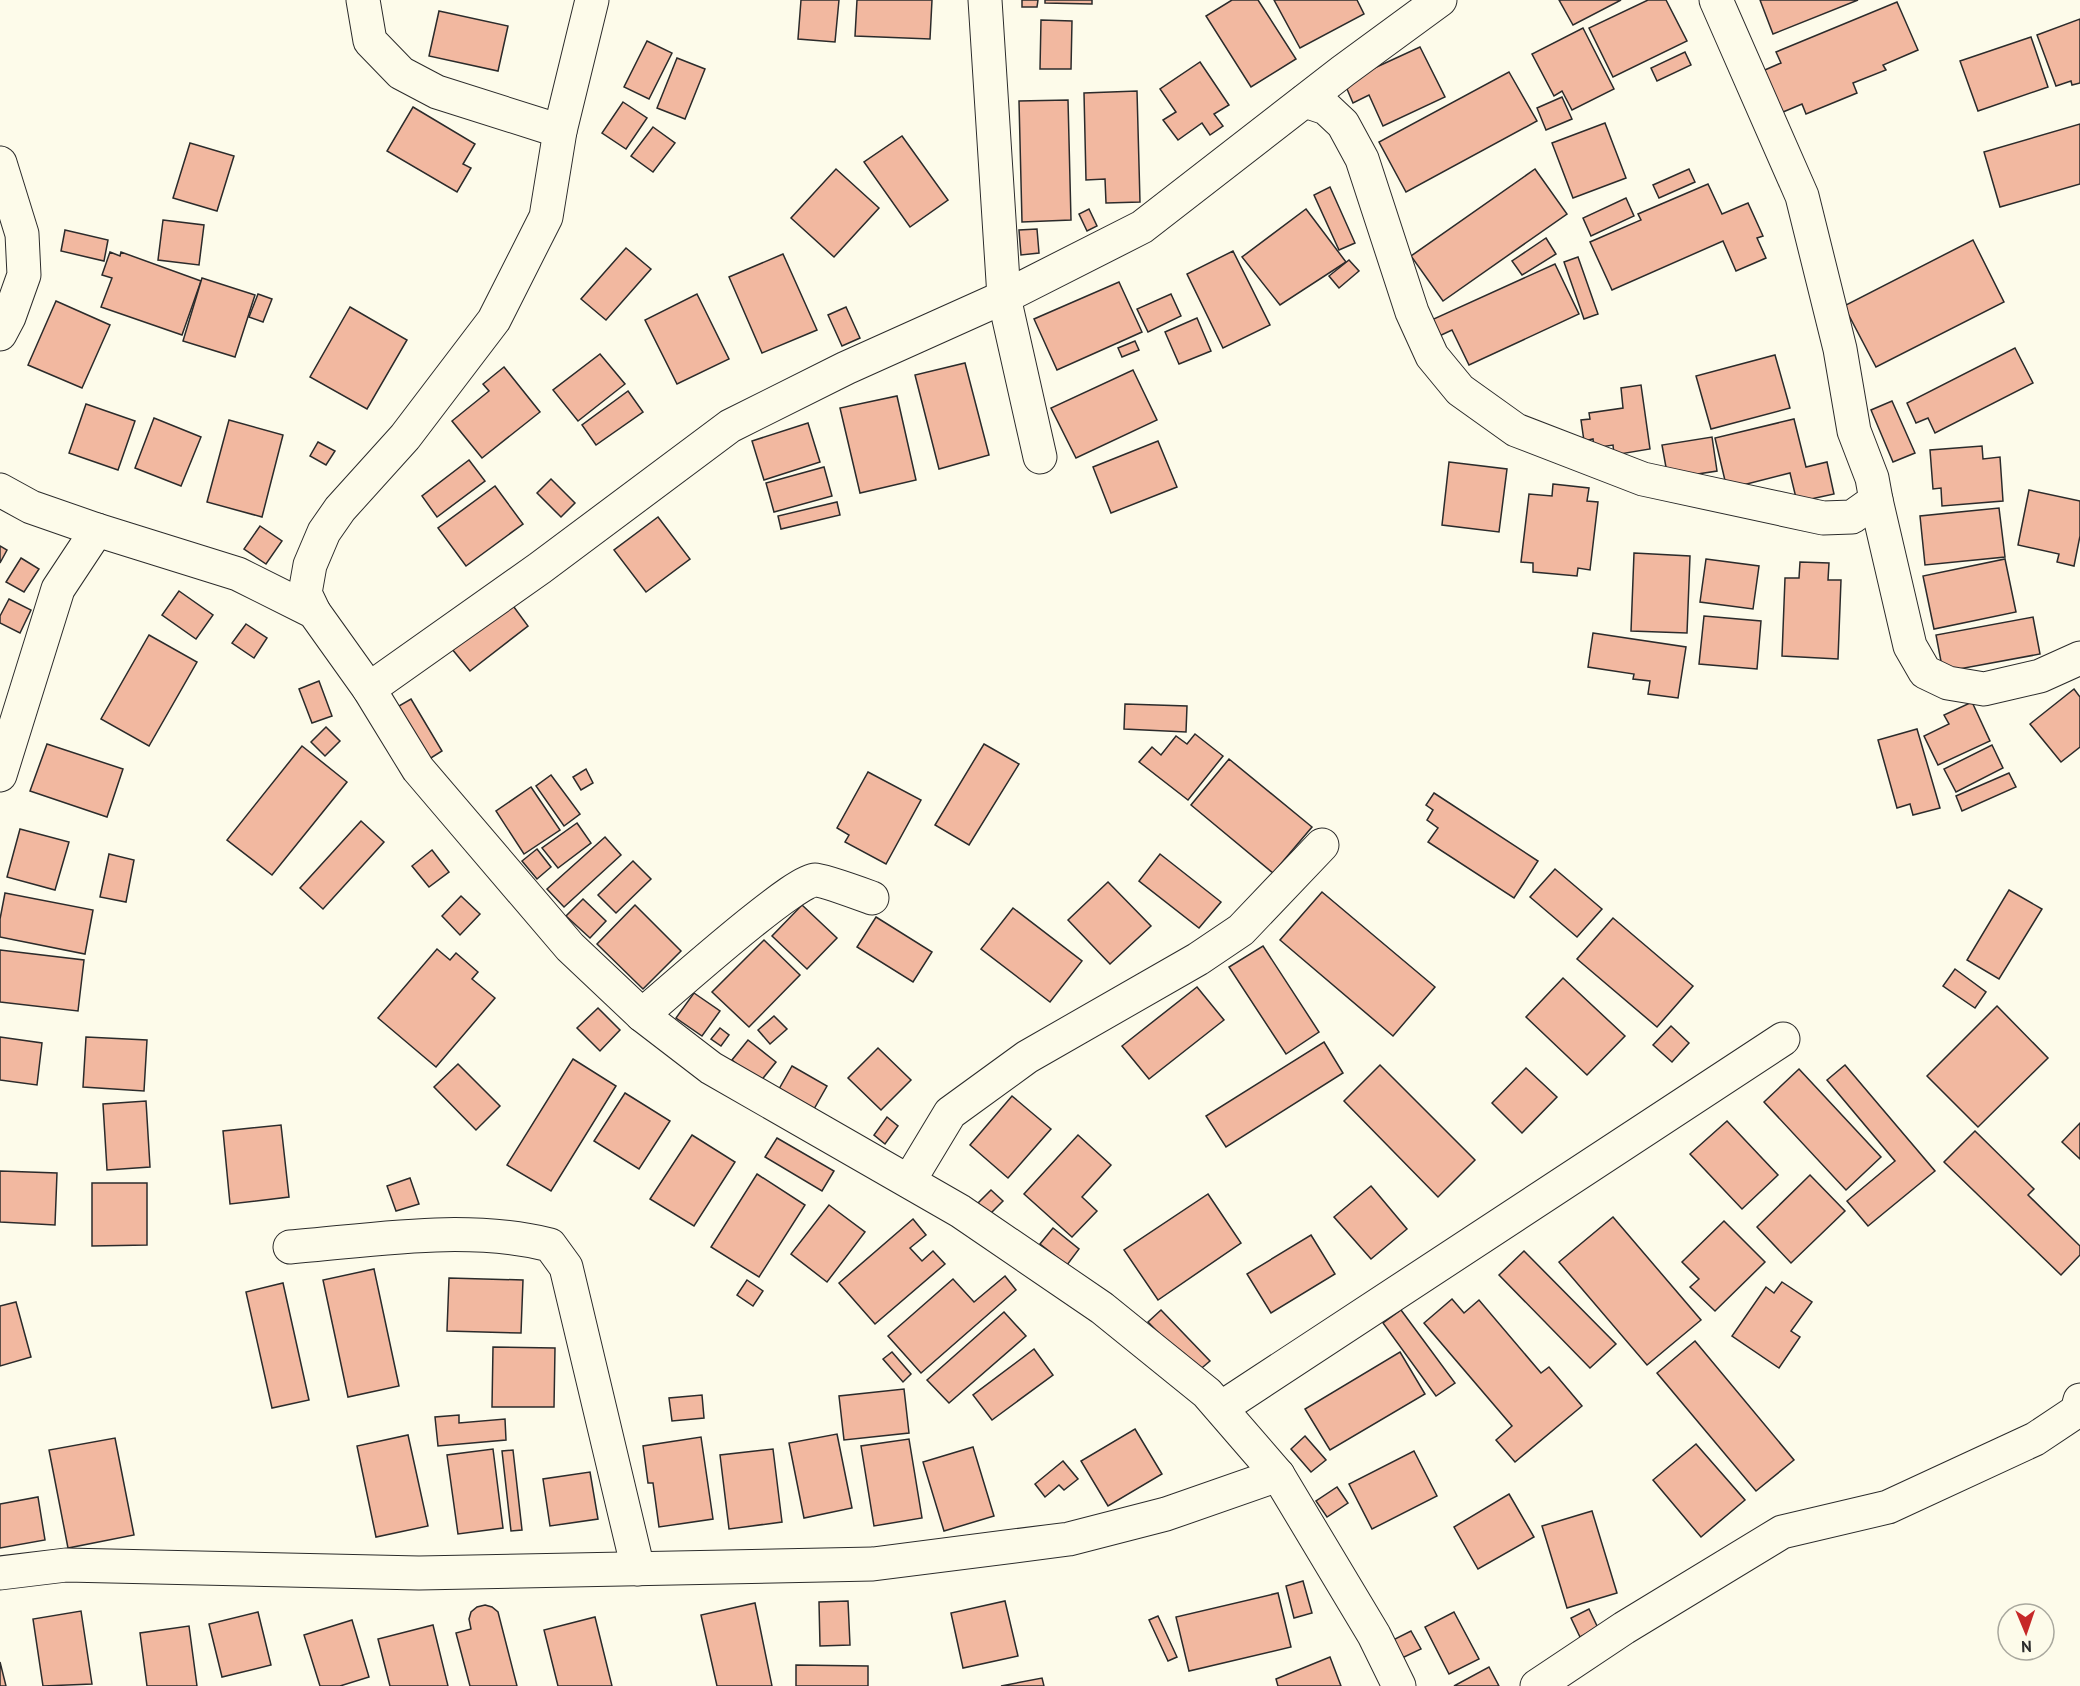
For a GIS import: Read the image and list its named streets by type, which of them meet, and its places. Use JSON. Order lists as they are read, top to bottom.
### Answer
{
  "north": "bottom"
}
